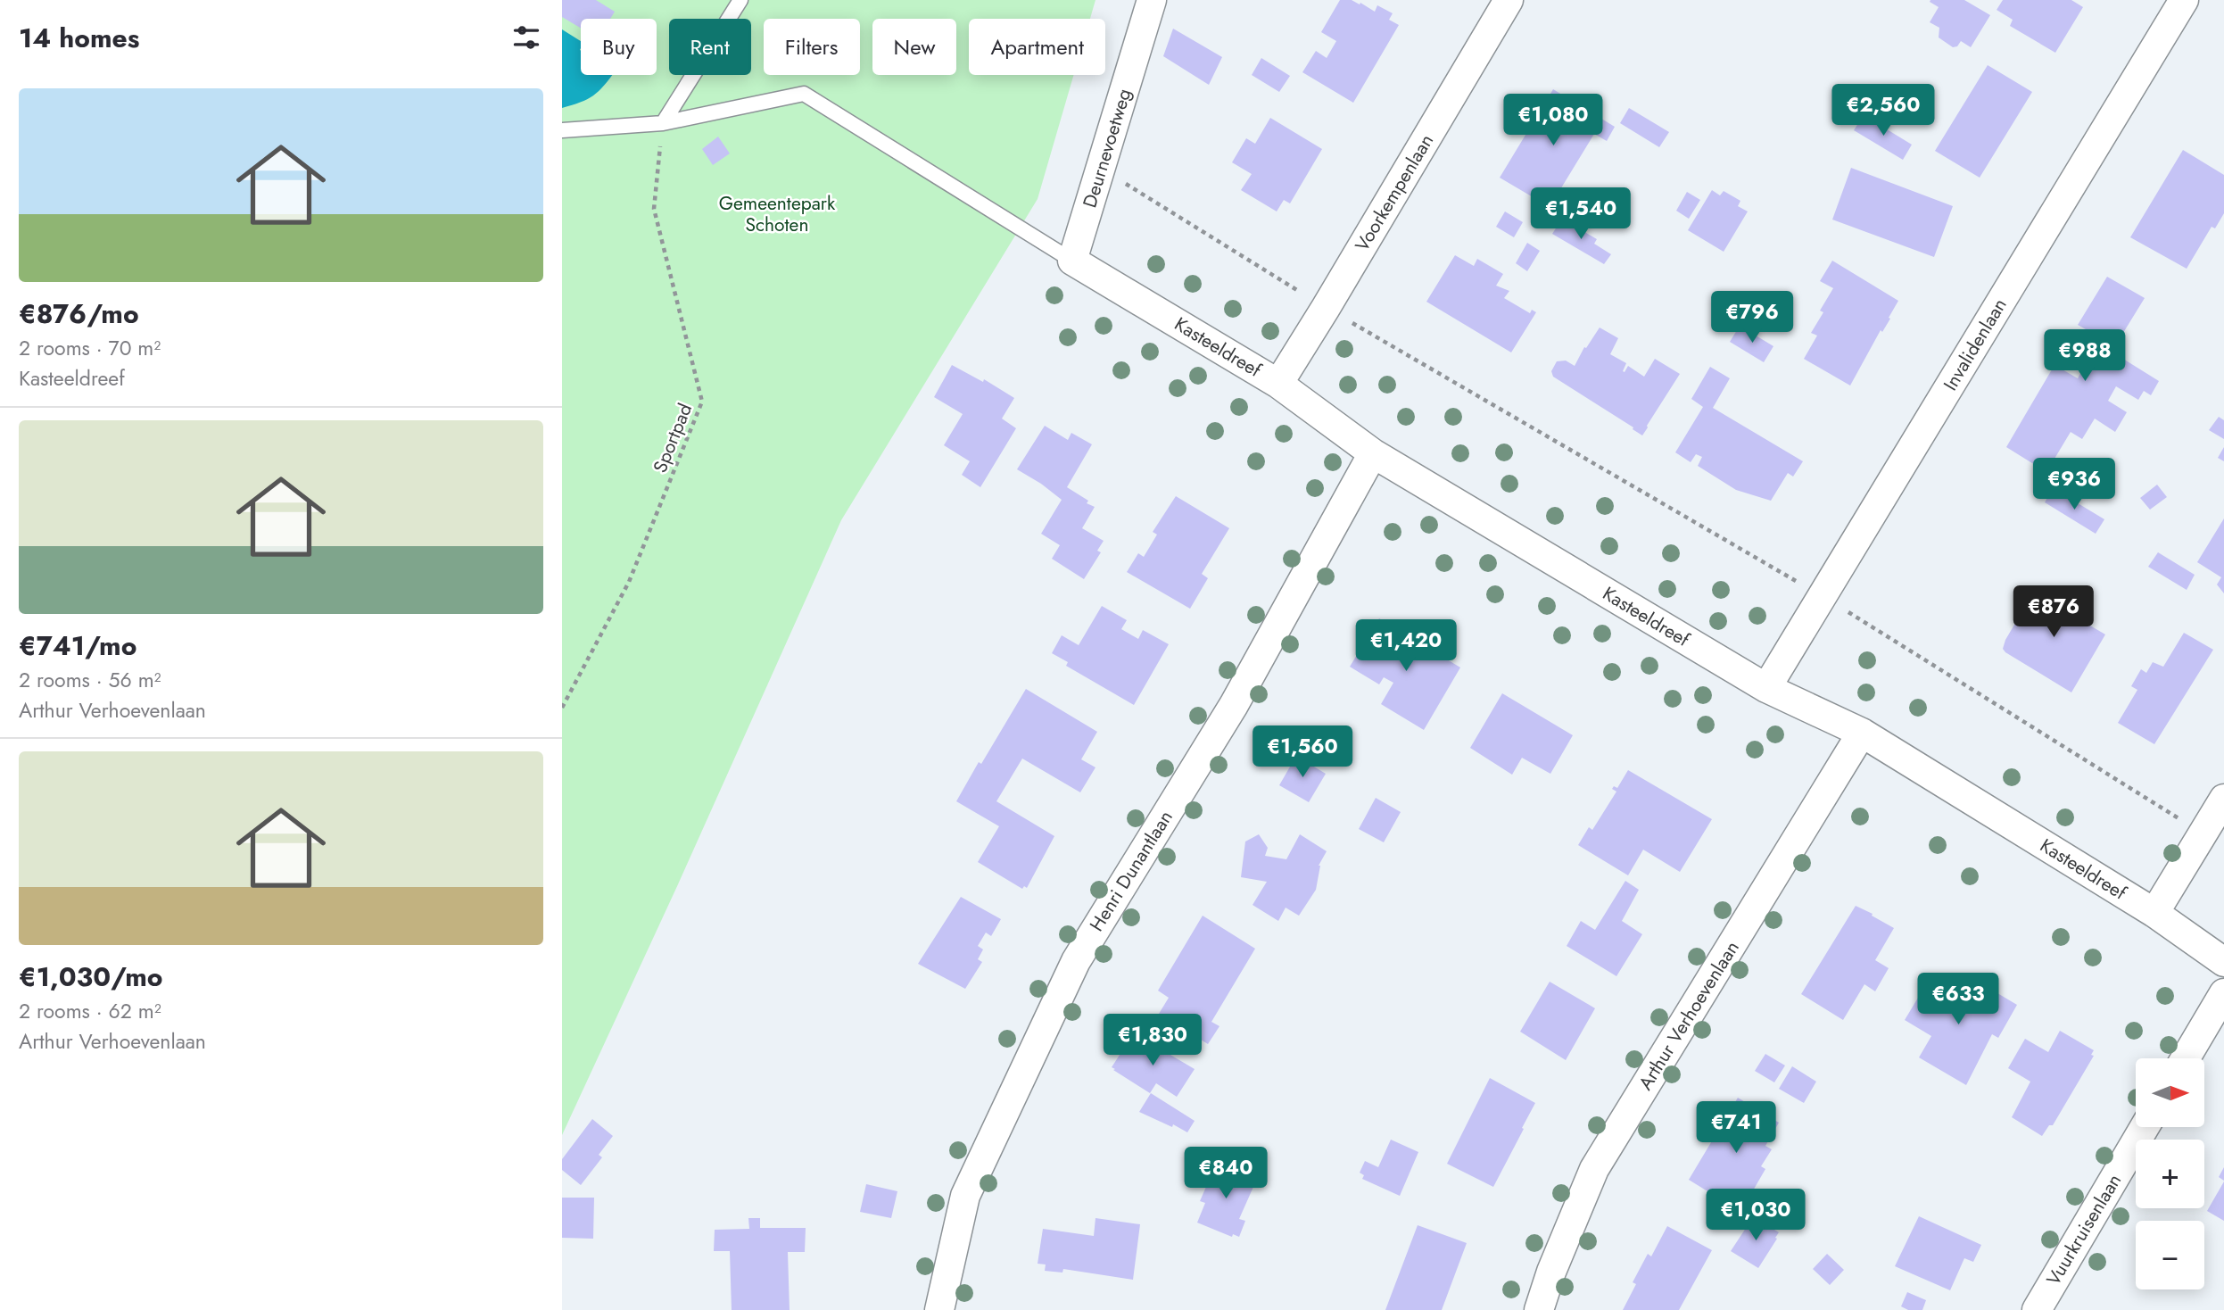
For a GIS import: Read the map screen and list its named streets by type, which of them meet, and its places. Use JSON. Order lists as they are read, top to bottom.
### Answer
{
  "streets": {
    "street": [
      "Deurnevoetweg",
      "Voorkempenlaan",
      "Invalidenlaan",
      "Kasteeldreef",
      "Henri Dunantlaan",
      "Arthur Verhoevenlaan",
      "Vuurkruisenlaan"
    ],
    "path": ["Sportpad"]
  },
  "crossings": [
    ["Deurnevoetweg", "Kasteeldreef"],
    ["Voorkempenlaan", "Kasteeldreef"],
    ["Invalidenlaan", "Kasteeldreef"],
    ["Kasteeldreef", "Henri Dunantlaan"],
    ["Kasteeldreef", "Arthur Verhoevenlaan"]
  ],
  "parks": ["Gemeentepark Schoten"],
  "north": "right",
  "page": {
    "heading": "14 homes",
    "chip": [
      "Buy",
      "Rent",
      "Filters",
      "New",
      "Apartment"
    ],
    "list": [
      {
        "name": "€876/mo",
        "note": "2 rooms · 70 m² · Kasteeldreef"
      },
      {
        "name": "€741/mo",
        "note": "2 rooms · 56 m² · Arthur Verhoevenlaan"
      },
      {
        "name": "€1,030/mo",
        "note": "2 rooms · 62 m² · Arthur Verhoevenlaan"
      }
    ],
    "price": [
      "€2,560",
      "€1,080",
      "€1,540",
      "€796",
      "€988",
      "€936",
      "€876",
      "€1,420",
      "€1,560",
      "€633",
      "€1,830",
      "€741",
      "€840",
      "€1,030"
    ],
    "map_buttons": ["+", "−"]
  }
}
